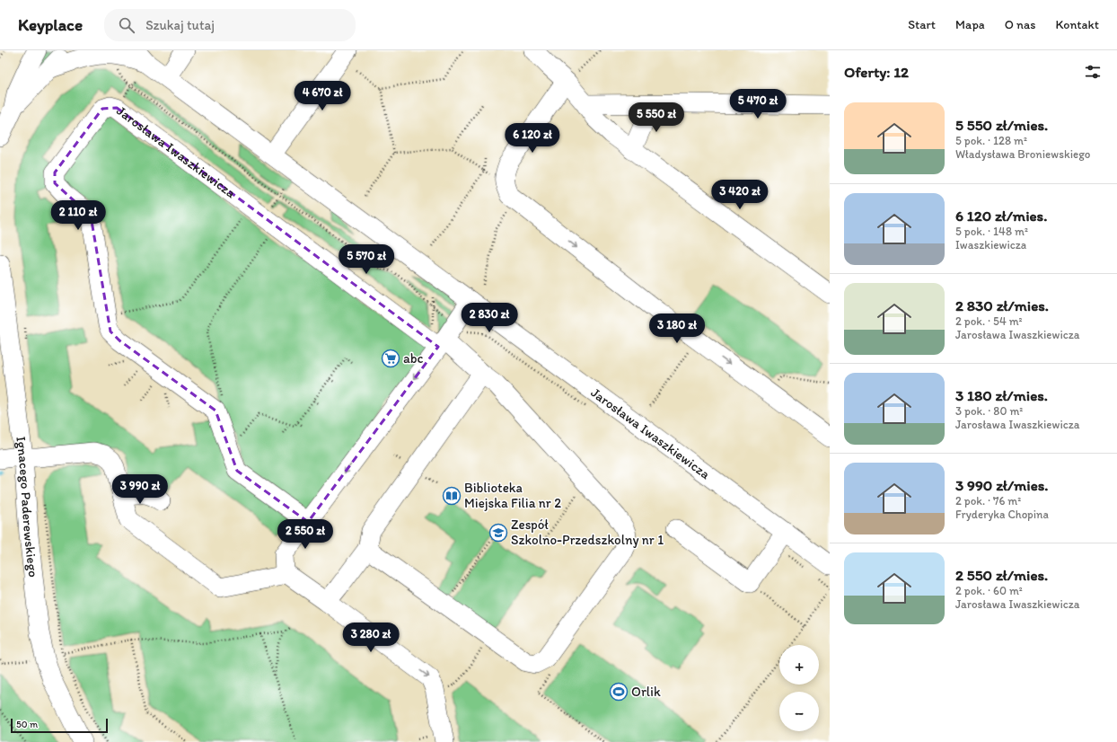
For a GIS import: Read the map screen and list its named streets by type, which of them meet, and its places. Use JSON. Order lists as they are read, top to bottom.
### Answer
{
  "streets": {
    "street": ["Jarosława Iwaszkiewicza", "Ignacego Paderewskiego"]
  },
  "places": {
    "supermarket": ["abc"],
    "library": ["Biblioteka Miejska Filia nr 2"],
    "school or university": ["Zespół Szkolno-Przedszkolny nr 1"],
    "sports": ["Orlik"]
  },
  "scale_bar": "50 m",
  "page": {
    "header": "Keyplace",
    "search": "Szukaj tutaj",
    "nav": [
      "Start",
      "Mapa",
      "O nas",
      "Kontakt"
    ],
    "heading": "Oferty: 12",
    "price": [
      "4 670 zł",
      "5 470 zł",
      "5 550 zł",
      "6 120 zł",
      "3 420 zł",
      "2 110 zł",
      "5 570 zł",
      "2 830 zł",
      "3 180 zł",
      "3 990 zł",
      "2 550 zł",
      "3 280 zł"
    ],
    "list": [
      {
        "name": "5 550 zł/mies.",
        "note": "5 pok. · 128 m² · Władysława Broniewskiego"
      },
      {
        "name": "6 120 zł/mies.",
        "note": "5 pok. · 148 m² · Iwaszkiewicza"
      },
      {
        "name": "2 830 zł/mies.",
        "note": "2 pok. · 54 m² · Jarosława Iwaszkiewicza"
      },
      {
        "name": "3 180 zł/mies.",
        "note": "3 pok. · 80 m² · Jarosława Iwaszkiewicza"
      },
      {
        "name": "3 990 zł/mies.",
        "note": "2 pok. · 76 m² · Fryderyka Chopina"
      },
      {
        "name": "2 550 zł/mies.",
        "note": "2 pok. · 60 m² · Jarosława Iwaszkiewicza"
      }
    ],
    "map_buttons": ["+", "−"],
    "scale": "50 m"
  }
}
